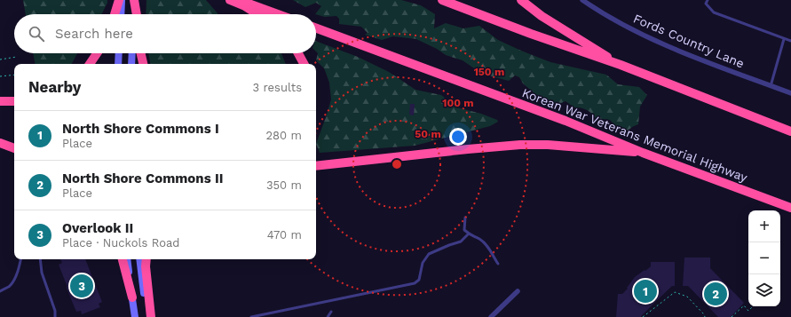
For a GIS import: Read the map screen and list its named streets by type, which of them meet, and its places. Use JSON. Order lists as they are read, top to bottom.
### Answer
{
  "streets": {
    "highway": ["Korean War Veterans Memorial Highway"],
    "street": ["Fords Country Lane"]
  },
  "page": {
    "search": "Search here",
    "heading": ["Nearby", "3 results"],
    "list": [
      {
        "mark": "1",
        "name": "North Shore Commons I",
        "note": "Place",
        "value": "280 m"
      },
      {
        "mark": "2",
        "name": "North Shore Commons II",
        "note": "Place",
        "value": "350 m"
      },
      {
        "mark": "3",
        "name": "Overlook II",
        "note": "Place · Nuckols Road",
        "value": "470 m"
      }
    ],
    "map_buttons": ["+", "−"],
    "pins": ["3", "1", "2"]
  },
  "rings": ["150 m", "100 m", "50 m"]
}
